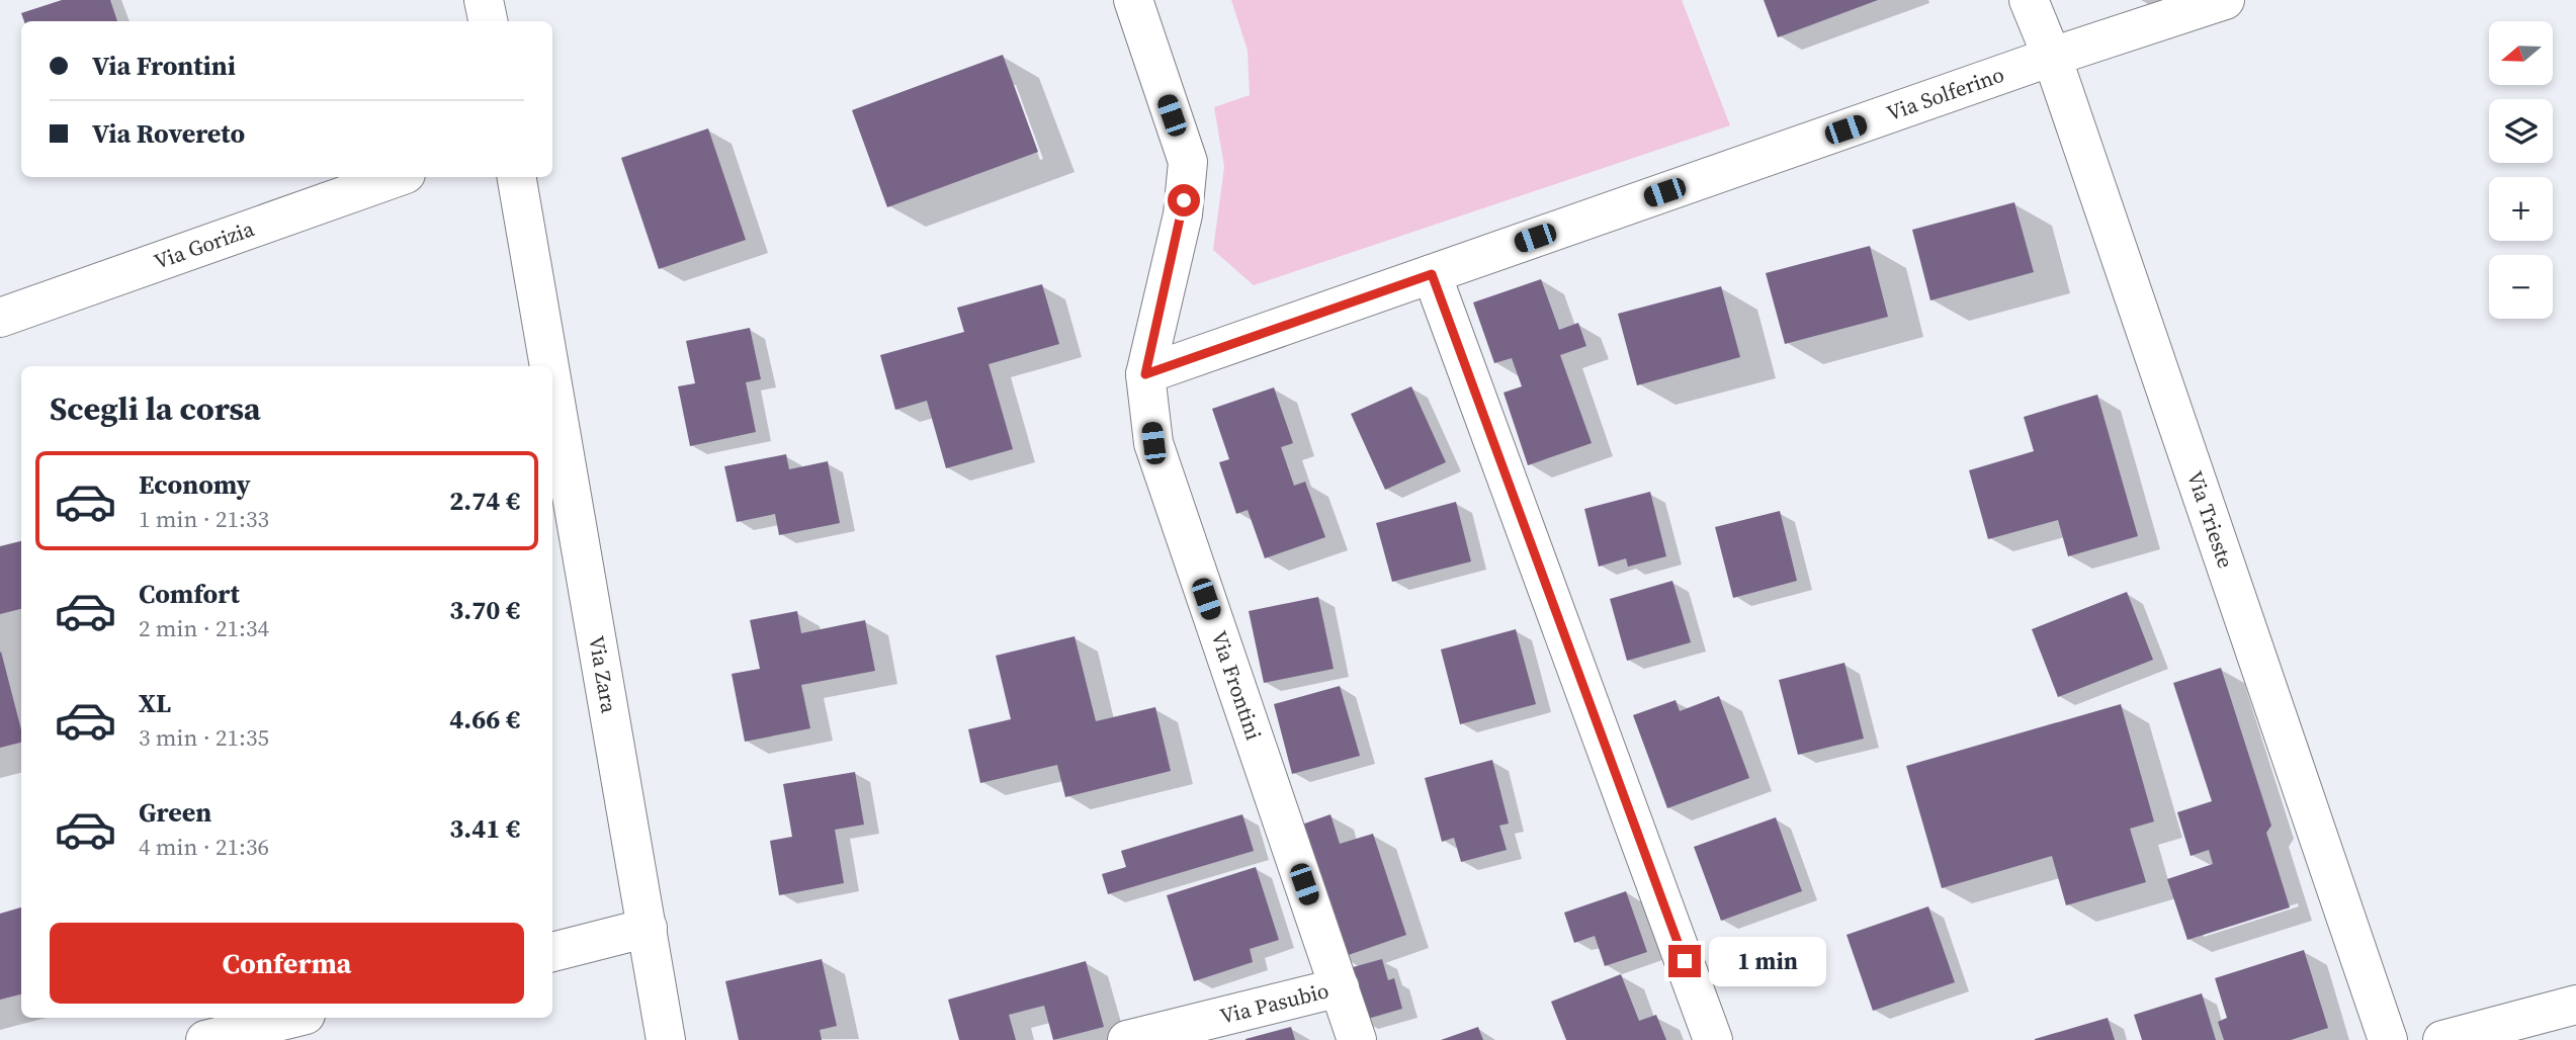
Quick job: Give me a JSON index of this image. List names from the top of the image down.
{
  "streets": {
    "street": [
      "Via Solferino",
      "Via Gorizia",
      "Via Trieste",
      "Via Zara",
      "Via Frontini",
      "Via Pasubio"
    ]
  },
  "crossings": [
    ["Via Solferino", "Via Trieste"],
    ["Via Solferino", "Via Frontini"],
    ["Via Frontini", "Via Pasubio"]
  ],
  "north": "left",
  "page": {
    "map_buttons": ["+", "−"],
    "banner": ["Via Frontini", "Via Rovereto"],
    "heading": "Scegli la corsa",
    "list": [
      {
        "name": "Economy",
        "note": "1 min · 21:33",
        "value": "2.74 €"
      },
      {
        "name": "Comfort",
        "note": "2 min · 21:34",
        "value": "3.70 €"
      },
      {
        "name": "XL",
        "note": "3 min · 21:35",
        "value": "4.66 €"
      },
      {
        "name": "Green",
        "note": "4 min · 21:36",
        "value": "3.41 €"
      }
    ],
    "buttons": "Conferma",
    "bubble": "1 min"
  }
}
